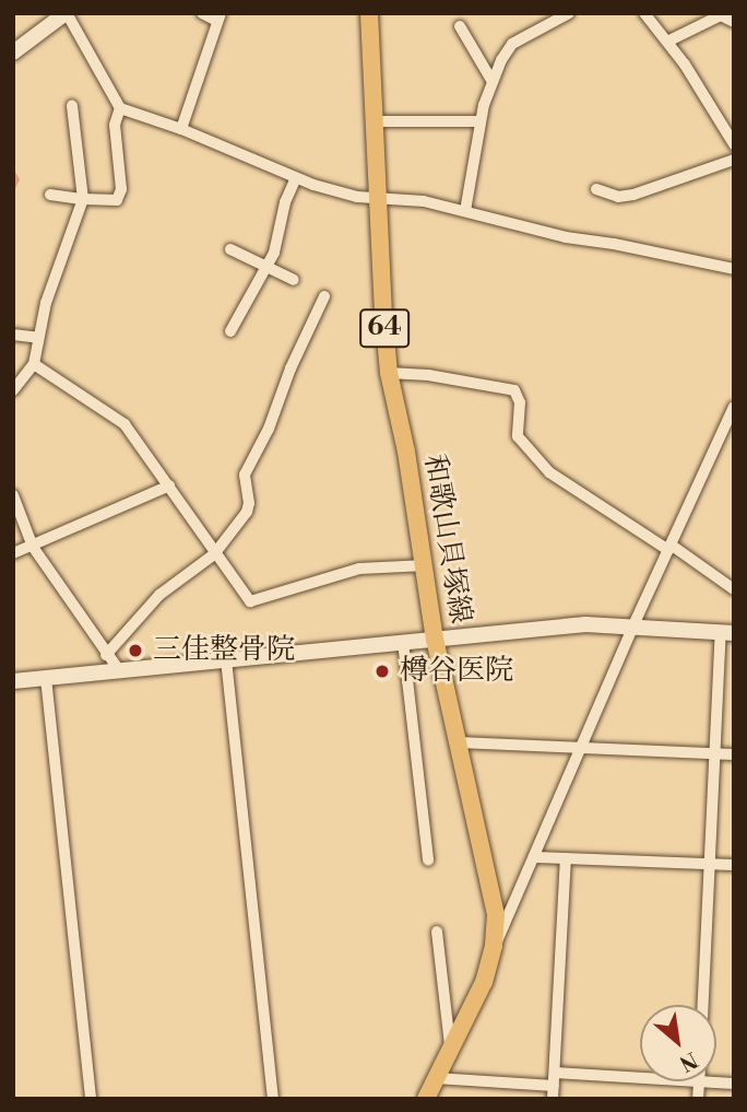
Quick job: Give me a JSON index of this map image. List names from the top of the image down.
{
  "streets": {
    "main road": ["64", "和歌山貝塚線"]
  },
  "places": ["三佳整骨院", "樽谷医院"],
  "north": "bottom right"
}
